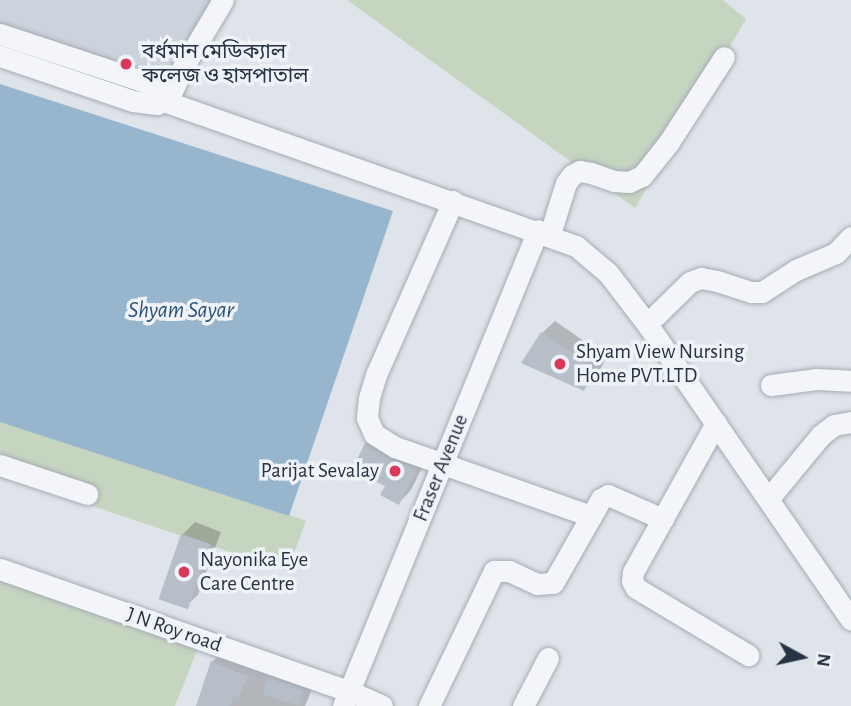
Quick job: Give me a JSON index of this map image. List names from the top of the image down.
{
  "streets": {
    "street": ["Fraser Avenue", "J N Roy road"]
  },
  "crossings": [
    ["Fraser Avenue", "J N Roy road"]
  ],
  "water": ["Shyam Sayar"],
  "places": [
    "বর্ধমান মেডিক্যাল কলেজ ও হাসপাতাল",
    "Shyam View Nursing Home PVT.LTD",
    "Parijat Sevalay",
    "Nayonika Eye Care Centre"
  ],
  "north": "right"
}
